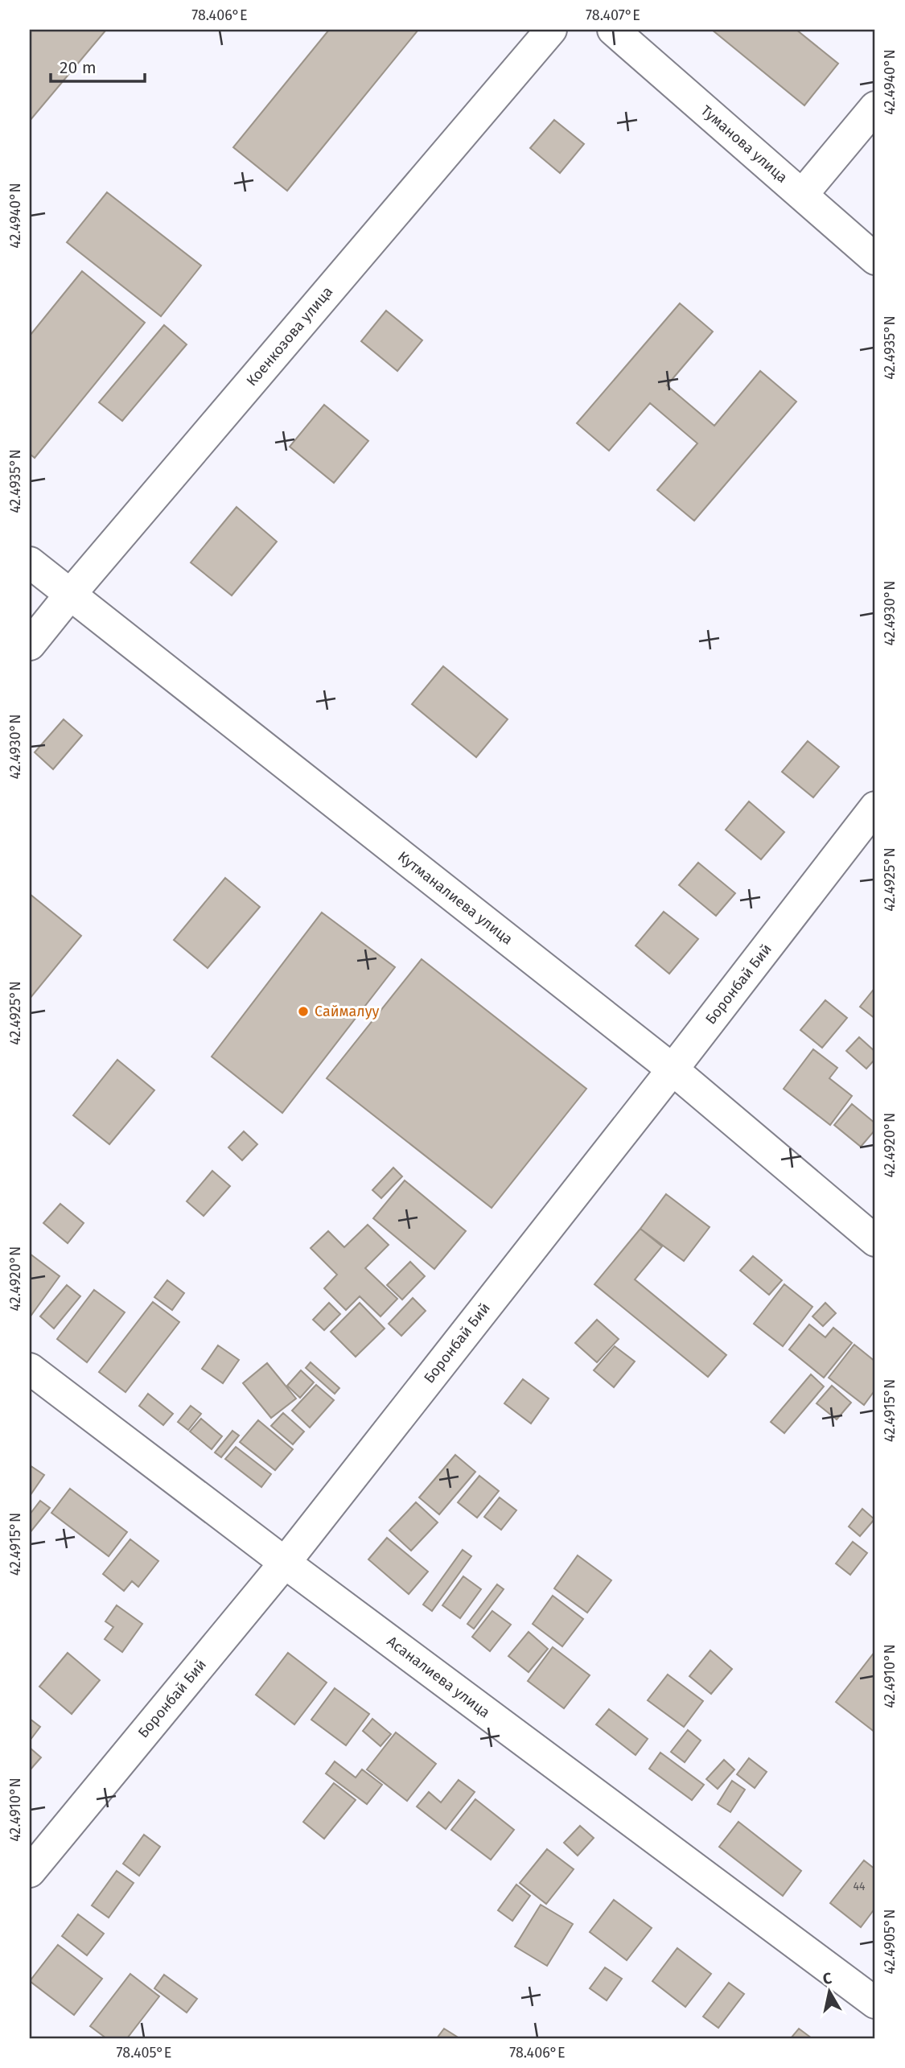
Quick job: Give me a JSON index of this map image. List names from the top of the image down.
{
  "streets": {
    "street": [
      "Туманова улица",
      "Коенкозова улица",
      "Кутманалиева улица",
      "Боронбай Бий",
      "Асаналиева улица"
    ]
  },
  "crossings": [
    ["Коенкозова улица", "Кутманалиева улица"],
    ["Кутманалиева улица", "Боронбай Бий"],
    ["Боронбай Бий", "Асаналиева улица"]
  ],
  "places": ["Саймалуу"],
  "house_numbers": ["44"],
  "scale_bar": "20 m",
  "north": "top",
  "coordinates": [
    "78.406°E",
    "78.407°E",
    "42.4940°N",
    "42.4935°N",
    "42.4930°N",
    "42.4925°N",
    "42.4920°N",
    "42.4915°N",
    "42.4910°N",
    "42.4905°N",
    "78.405°E"
  ]
}
